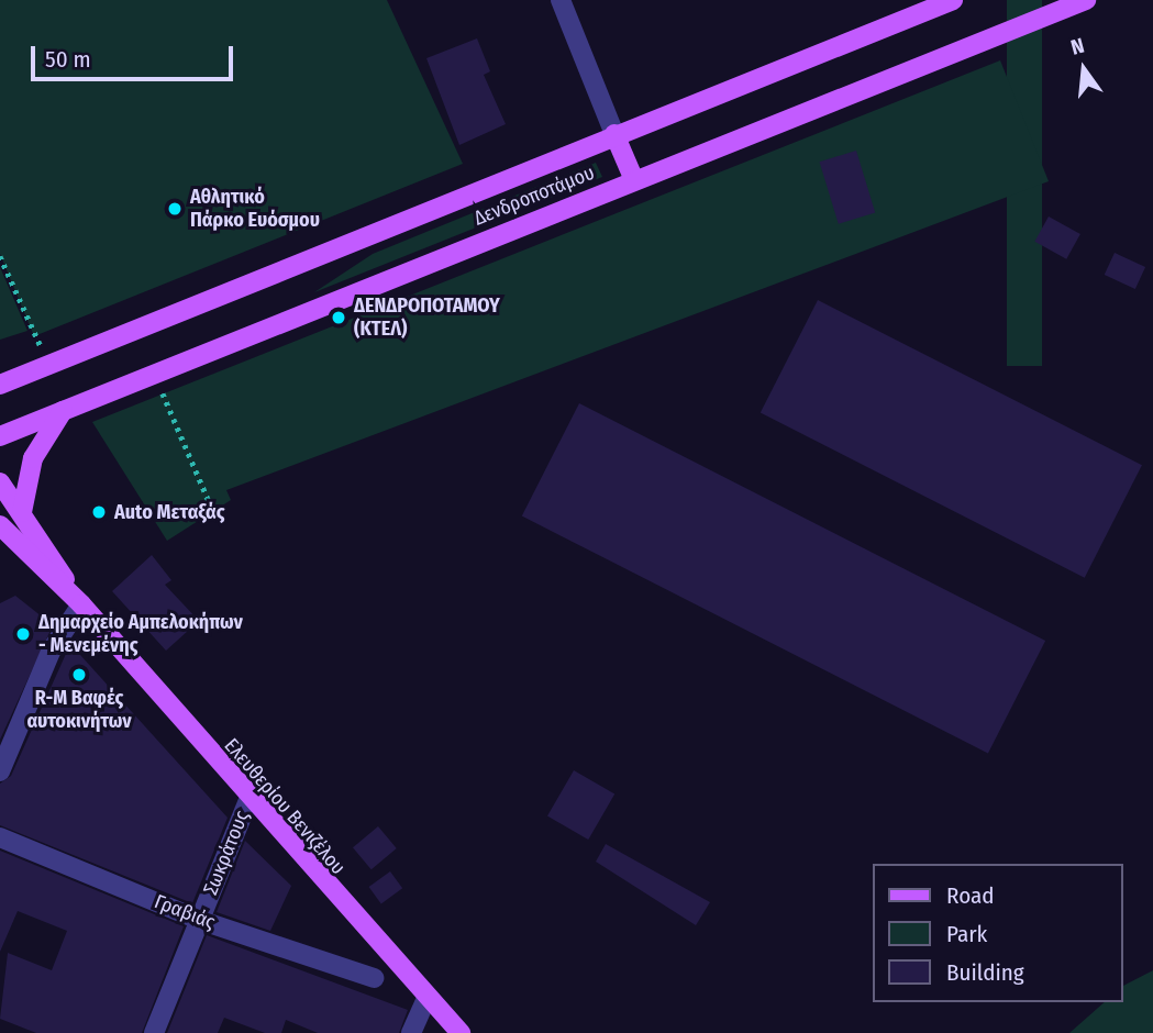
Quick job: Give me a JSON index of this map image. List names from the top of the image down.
{
  "streets": {
    "main road": ["Δενδροποτάμου", "Ελευθερίου Βενιζέλου"],
    "street": ["Σωκράτους", "Γραβιάς"]
  },
  "crossings": [
    ["Ελευθερίου Βενιζέλου", "Σωκράτους"],
    ["Σωκράτους", "Γραβιάς"]
  ],
  "places": [
    "Αθλητικό Πάρκο Ευόσμου",
    "ΔΕΝΔΡΟΠΟΤΑΜΟΥ (ΚΤΕΛ)",
    "Auto Μεταξάς",
    "Δημαρχείο Αμπελοκήπων - Μενεμένης",
    "R-M Βαφές αυτοκινήτων"
  ],
  "legend": ["Road", "Park", "Building"],
  "scale_bar": "50 m",
  "north": "top"
}
